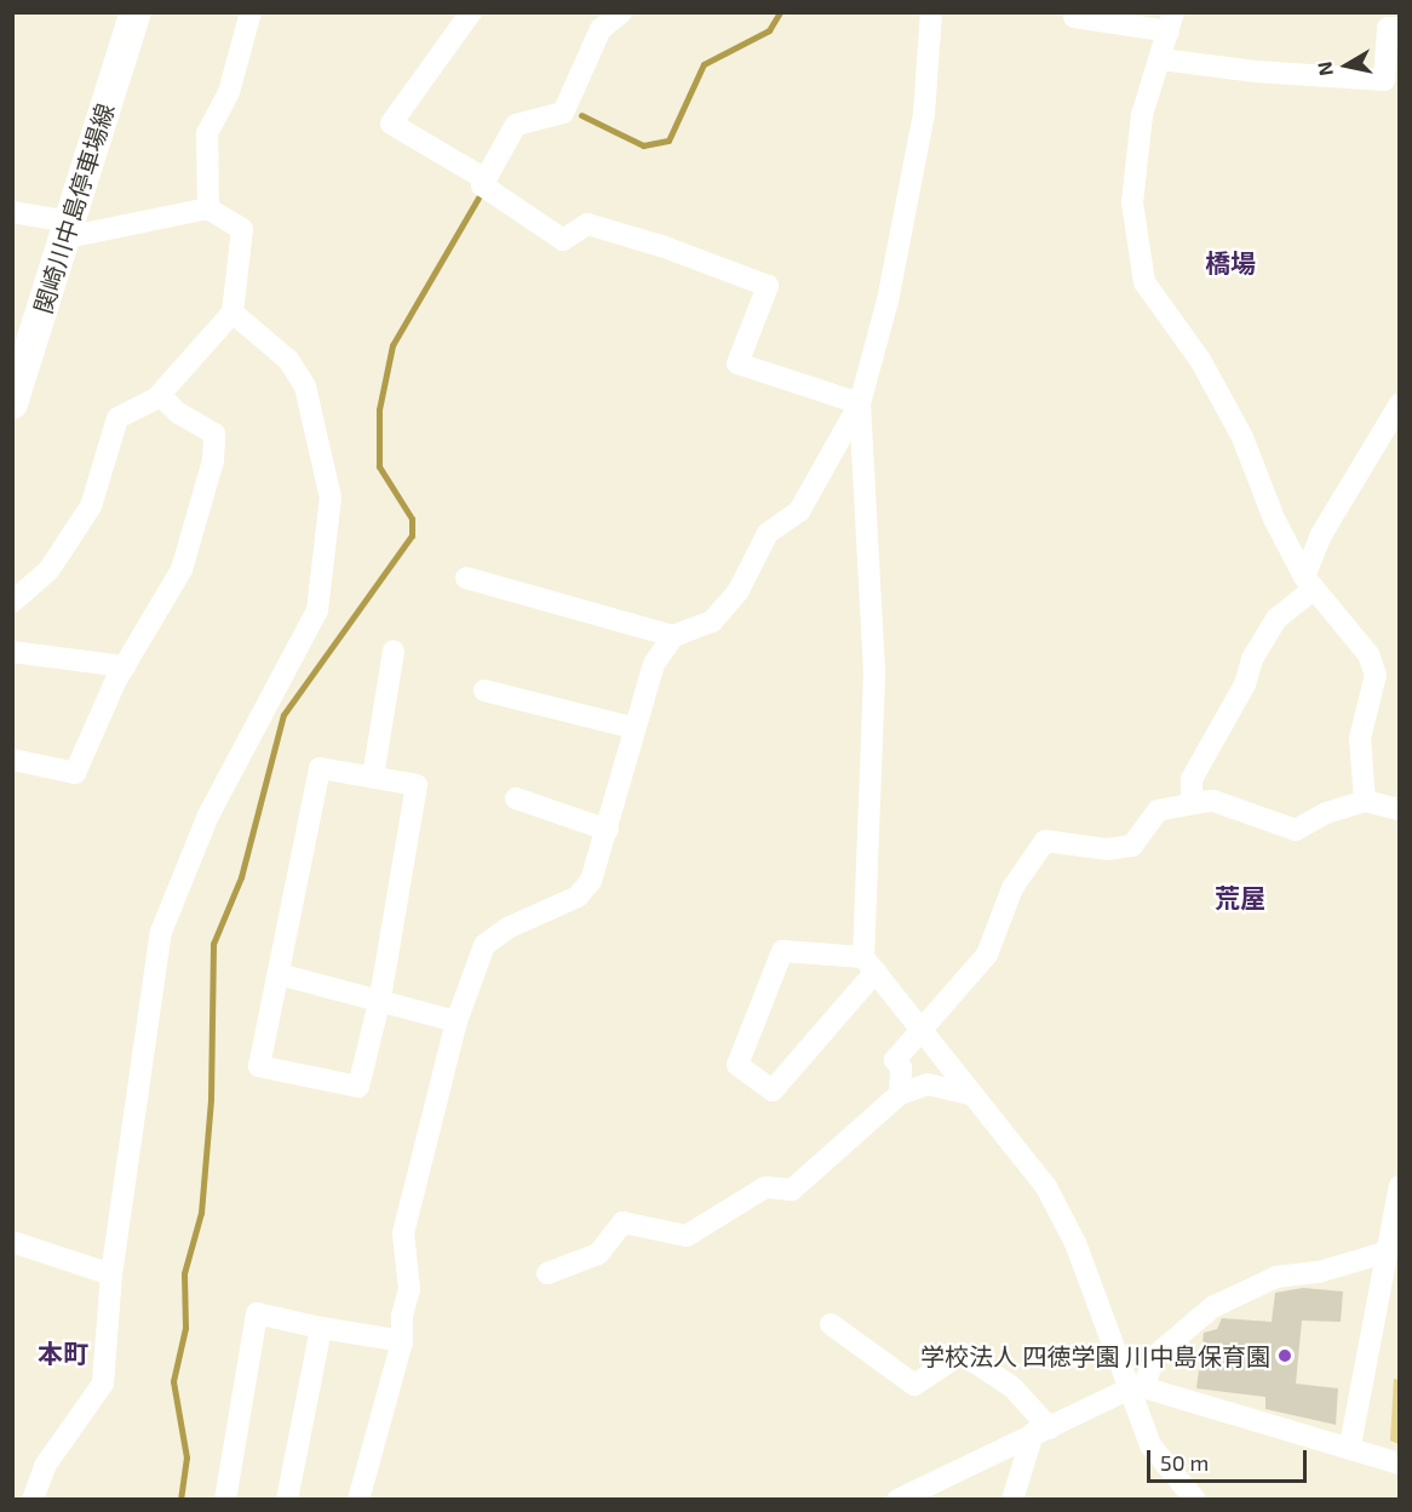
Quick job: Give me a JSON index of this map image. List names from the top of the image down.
{
  "streets": {
    "main road": ["関崎川中島停車場線"]
  },
  "districts": ["橋場", "荒屋", "本町"],
  "places": ["学校法人 四徳学園 川中島保育園"],
  "scale_bar": "50 m",
  "north": "left"
}
